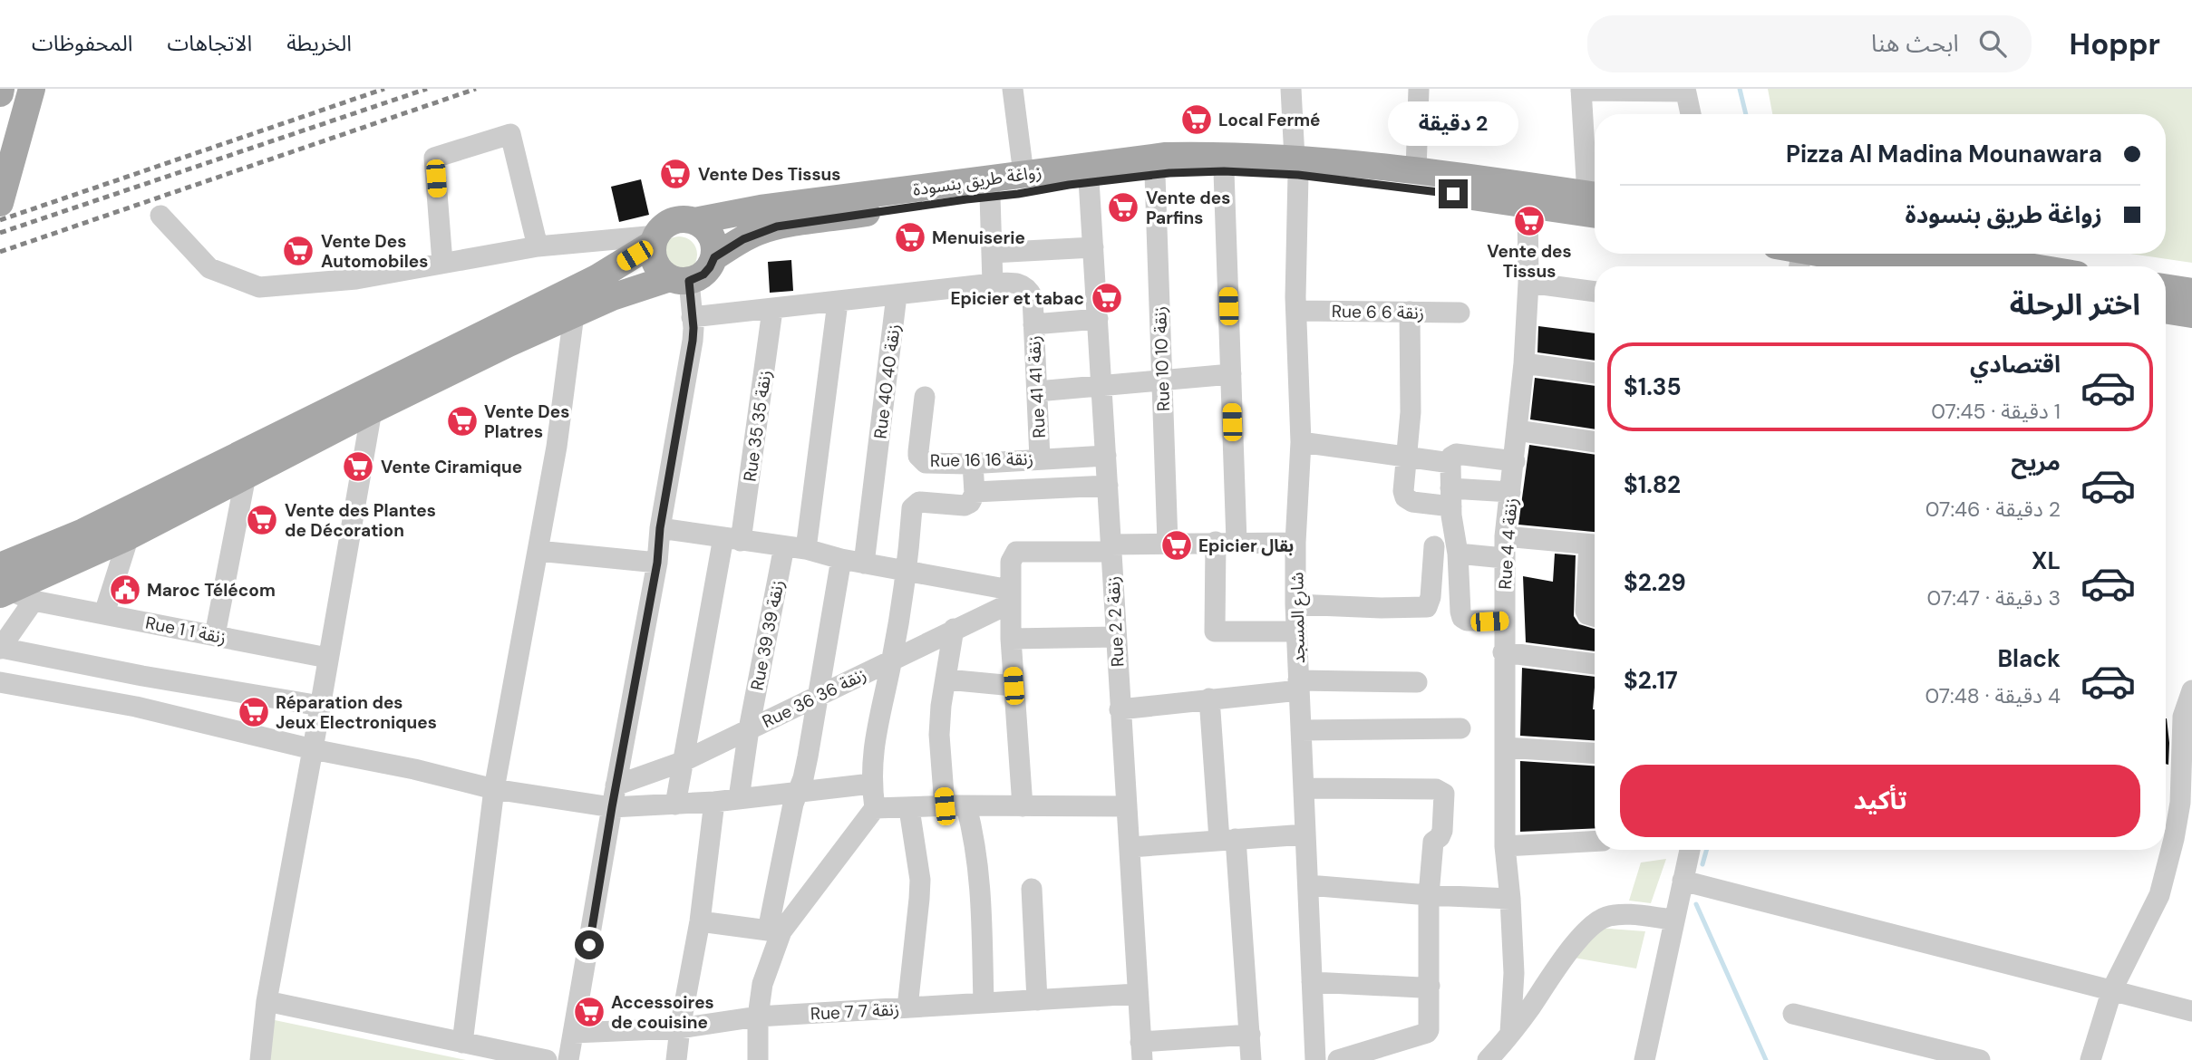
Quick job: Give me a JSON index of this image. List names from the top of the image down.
{
  "streets": {
    "main road": ["زواغة طريق بنسودة"],
    "street": [
      "Rue 6 زنقة 6",
      "Rue 10 زنقة 10",
      "Rue 40 زنقة 40",
      "Rue 41 زنقة 41",
      "Rue 35 زنقة 35",
      "Rue 16 زنقة 16",
      "Rue 4 زنقة 4",
      "شارع المسجد",
      "Rue 2 زنقة 2",
      "Rue 1 زنقة 1",
      "Rue 39 زنقة 39",
      "Rue 36 زنقة 36",
      "Rue 7 زنقة 7"
    ]
  },
  "crossings": [
    ["زواغة طريق بنسودة", "Rue 10 زنقة 10"],
    ["زواغة طريق بنسودة", "Rue 4 زنقة 4"],
    ["زواغة طريق بنسودة", "شارع المسجد"],
    ["زواغة طريق بنسودة", "Rue 2 زنقة 2"],
    ["Rue 6 زنقة 6", "شارع المسجد"],
    ["Rue 41 زنقة 41", "Rue 16 زنقة 16"],
    ["Rue 35 زنقة 35", "Rue 36 زنقة 36"],
    ["Rue 16 زنقة 16", "Rue 2 زنقة 2"],
    ["Rue 2 زنقة 2", "Rue 7 زنقة 7"],
    ["Rue 39 زنقة 39", "Rue 36 زنقة 36"]
  ],
  "places": {
    "supermarket": [
      "Local Fermé",
      "Vente Des Tissus",
      "Vente des Parfins",
      "Vente des Tissus",
      "Menuiserie",
      "Vente Des Automobiles",
      "Epicier et tabac",
      "Vente Des Platres",
      "Vente Ciramique",
      "Vente des Plantes de Décoration",
      "Epicier بقال",
      "Réparation des Jeux Electroniques",
      "Accessoires de couisine"
    ],
    "public building": ["Maroc Télécom"]
  },
  "page": {
    "header": "Hoppr",
    "search": "ابحث هنا",
    "nav": ["الخريطة", "الاتجاهات", "المحفوظات"],
    "bubble": "2 دقيقة",
    "banner": ["Pizza Al Madina Mounawara", "زواغة طريق بنسودة"],
    "heading": "اختر الرحلة",
    "list": [
      {
        "name": "اقتصادي",
        "note": "1 دقيقة · 07:45",
        "value": "$1.35"
      },
      {
        "name": "مريح",
        "note": "2 دقيقة · 07:46",
        "value": "$1.82"
      },
      {
        "name": "XL",
        "note": "3 دقيقة · 07:47",
        "value": "$2.29"
      },
      {
        "name": "Black",
        "note": "4 دقيقة · 07:48",
        "value": "$2.17"
      }
    ],
    "buttons": "تأكيد"
  }
}
